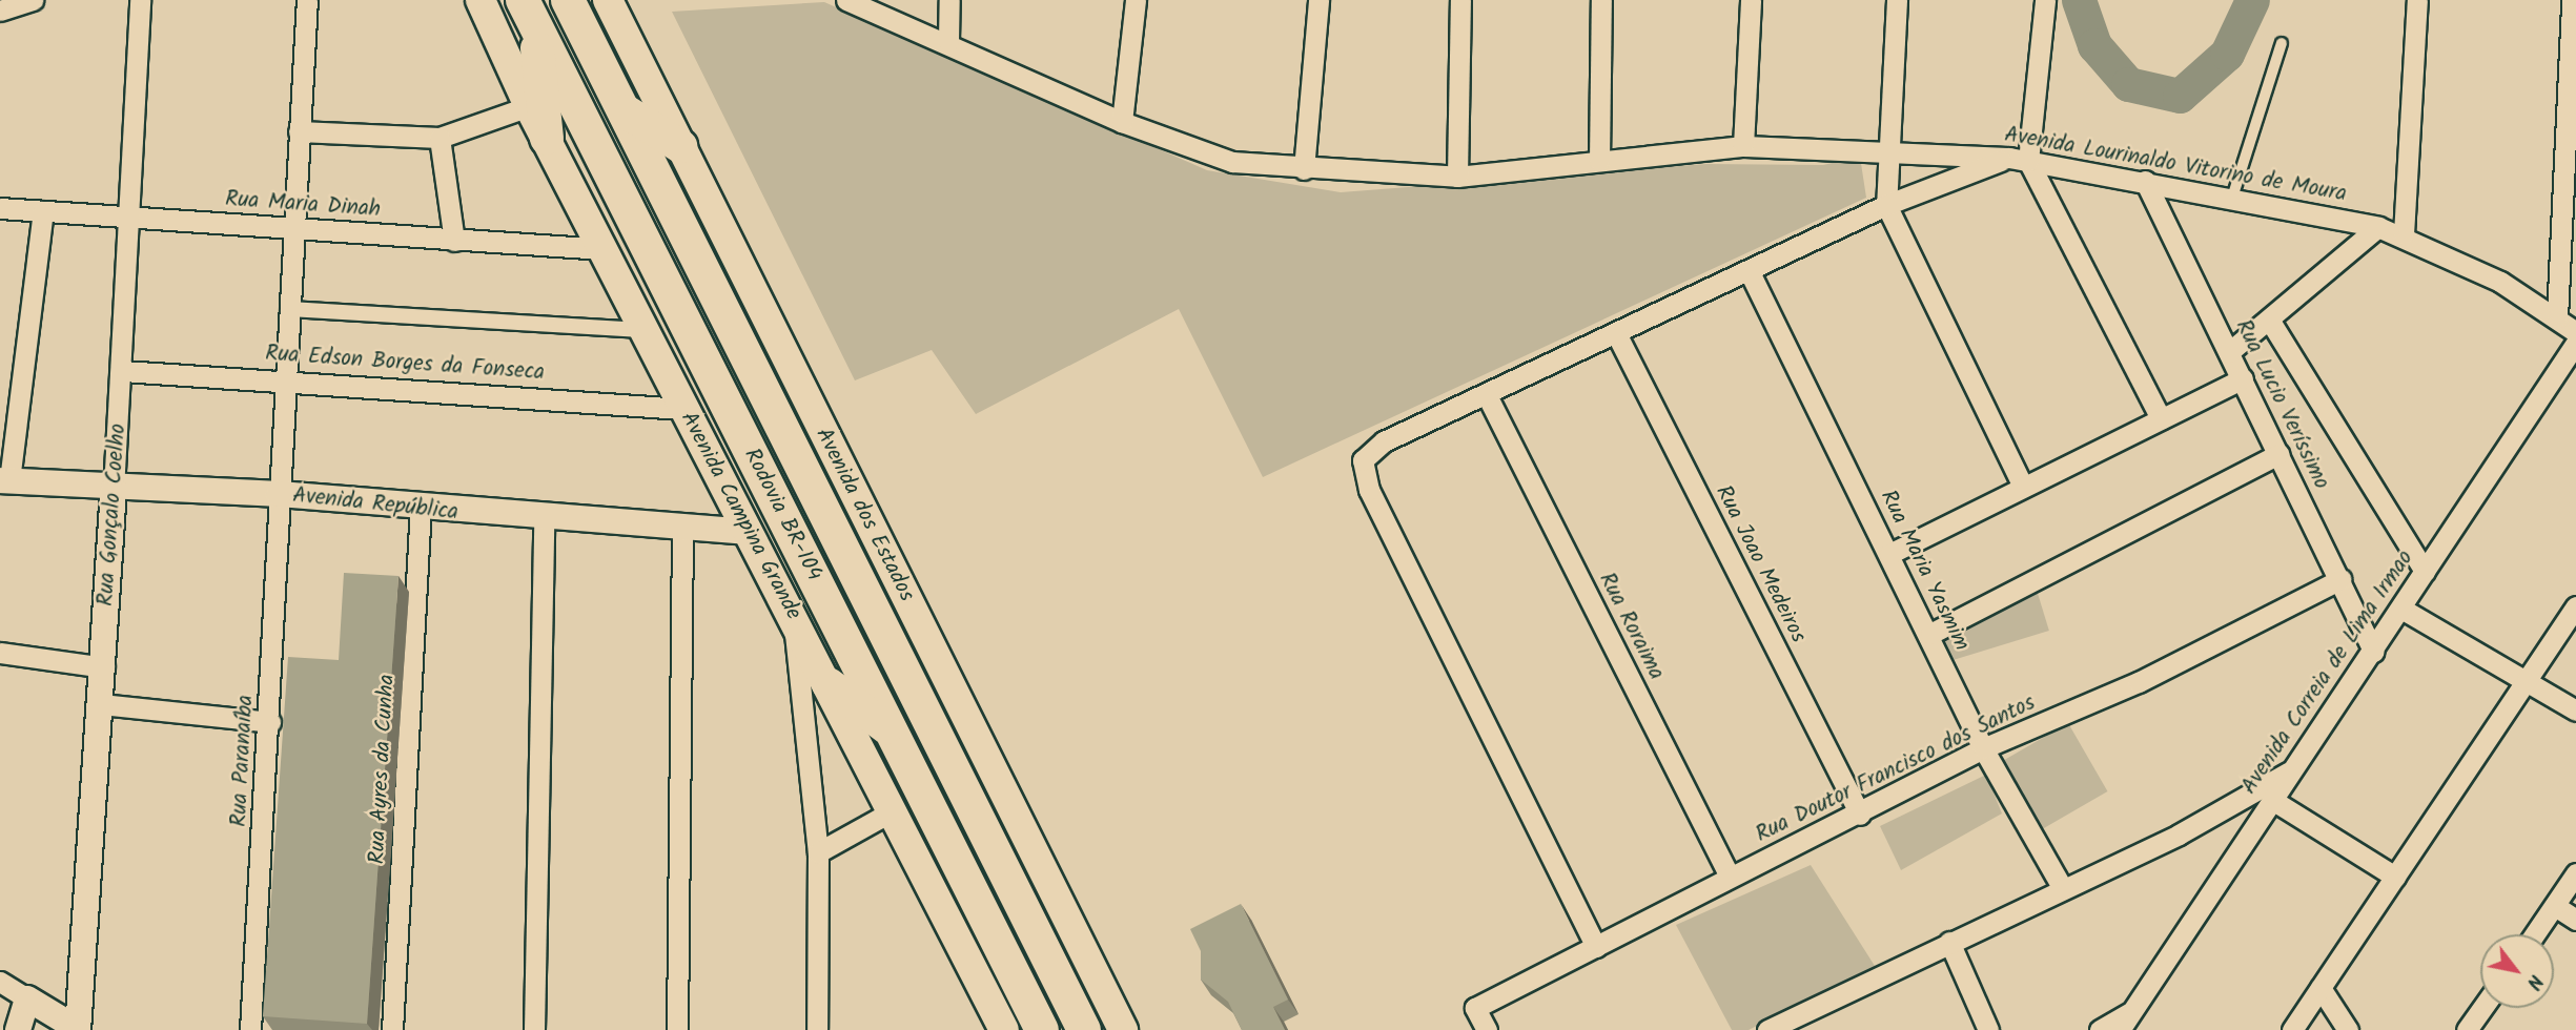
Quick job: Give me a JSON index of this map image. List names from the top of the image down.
{
  "streets": {
    "highway": ["Rodovia BR-104"],
    "main road": ["Avenida dos Estados", "Avenida Campina Grande"],
    "street": [
      "Avenida Lourinaldo Vitorino de Moura",
      "Rua Maria Dinah",
      "Rua Edson Borges da Fonseca",
      "Rua Lucio Veríssimo",
      "Avenida República",
      "Rua Gonçalo Coelho",
      "Rua Joao Medeiros",
      "Rua Maria Yasmim",
      "Rua Roraima",
      "Avenida Correia de Lima Irmao",
      "Rua Paranaíba",
      "Rua Ayres da Cunha",
      "Rua Doutor Francisco dos Santos"
    ]
  },
  "crossings": [
    ["Avenida Lourinaldo Vitorino de Moura", "Rua Lucio Veríssimo"],
    ["Rua Maria Dinah", "Rua Gonçalo Coelho"],
    ["Rua Maria Dinah", "Avenida Campina Grande"],
    ["Rua Maria Dinah", "Rua Paranaíba"],
    ["Rua Edson Borges da Fonseca", "Rua Gonçalo Coelho"],
    ["Rua Edson Borges da Fonseca", "Avenida Campina Grande"],
    ["Rua Edson Borges da Fonseca", "Rua Paranaíba"],
    ["Rua Lucio Veríssimo", "Avenida Correia de Lima Irmao"],
    ["Rua Lucio Veríssimo", "Rua Doutor Francisco dos Santos"],
    ["Avenida República", "Rua Gonçalo Coelho"],
    ["Avenida República", "Avenida Campina Grande"],
    ["Avenida República", "Rua Paranaíba"],
    ["Avenida República", "Rua Ayres da Cunha"],
    ["Rua Joao Medeiros", "Rua Doutor Francisco dos Santos"],
    ["Rua Maria Yasmim", "Rua Doutor Francisco dos Santos"],
    ["Rua Roraima", "Rua Doutor Francisco dos Santos"]
  ],
  "north": "bottom right"
}
